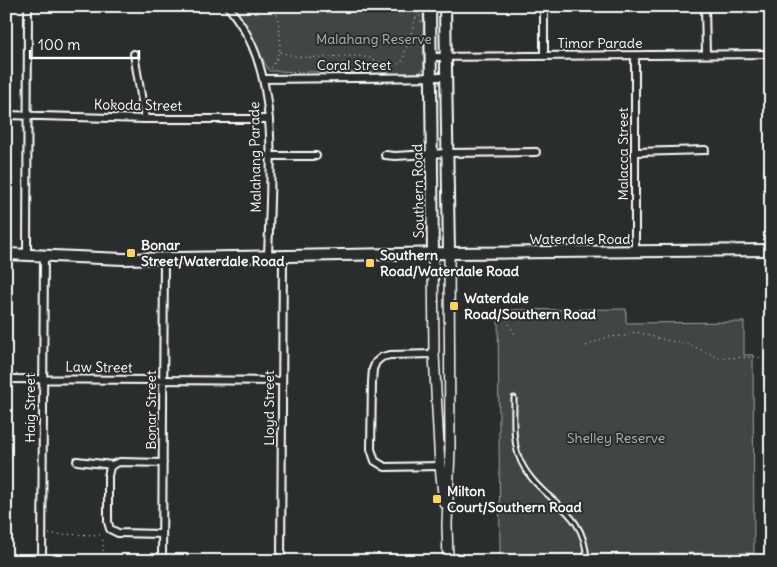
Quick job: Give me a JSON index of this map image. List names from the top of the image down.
{
  "streets": {
    "main road": ["Southern Road", "Waterdale Road"],
    "street": [
      "Timor Parade",
      "Coral Street",
      "Kokoda Street",
      "Malacca Street",
      "Malahang Parade",
      "Law Street",
      "Haig Street",
      "Lloyd Street",
      "Bonar Street"
    ]
  },
  "crossings": [
    ["Timor Parade", "Malacca Street"],
    ["Timor Parade", "Southern Road"],
    ["Coral Street", "Malahang Parade"],
    ["Coral Street", "Southern Road"],
    ["Kokoda Street", "Malahang Parade"],
    ["Malacca Street", "Waterdale Road"],
    ["Malahang Parade", "Waterdale Road"],
    ["Southern Road", "Waterdale Road"],
    ["Waterdale Road", "Haig Street"],
    ["Waterdale Road", "Lloyd Street"],
    ["Waterdale Road", "Bonar Street"],
    ["Law Street", "Haig Street"],
    ["Law Street", "Lloyd Street"],
    ["Law Street", "Bonar Street"]
  ],
  "parks": ["Malahang Reserve", "Shelley Reserve"],
  "places": {
    "transit": [
      "Bonar Street/Waterdale Road",
      "Southern Road/Waterdale Road",
      "Waterdale Road/Southern Road",
      "Milton Court/Southern Road"
    ]
  },
  "scale_bar": "100 m"
}
